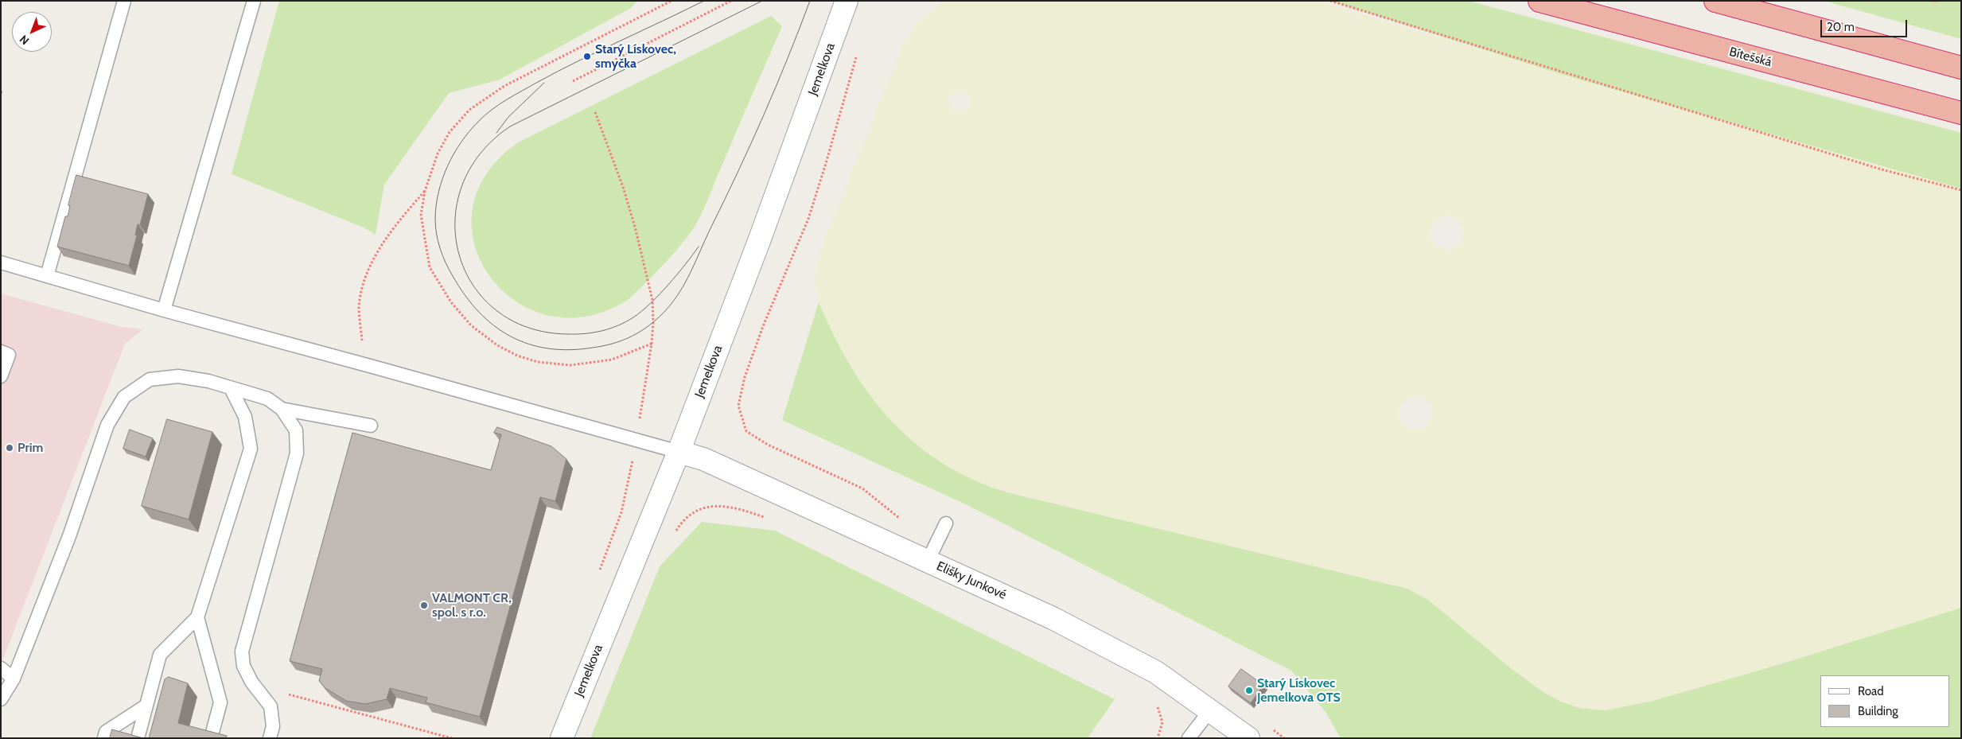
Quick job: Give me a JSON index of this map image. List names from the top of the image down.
{
  "streets": {
    "highway": ["Bítešská"],
    "street": ["Jemelkova", "Elišky Junkové"]
  },
  "crossings": [
    ["Jemelkova", "Elišky Junkové"]
  ],
  "places": [
    "Starý Lískovec, smyčka",
    "Prim",
    "VALMONT CR, spol. s r.o.",
    "Starý Lískovec Jemelkova OTS"
  ],
  "legend": ["Road", "Building"],
  "scale_bar": "20 m",
  "north": "bottom left"
}
